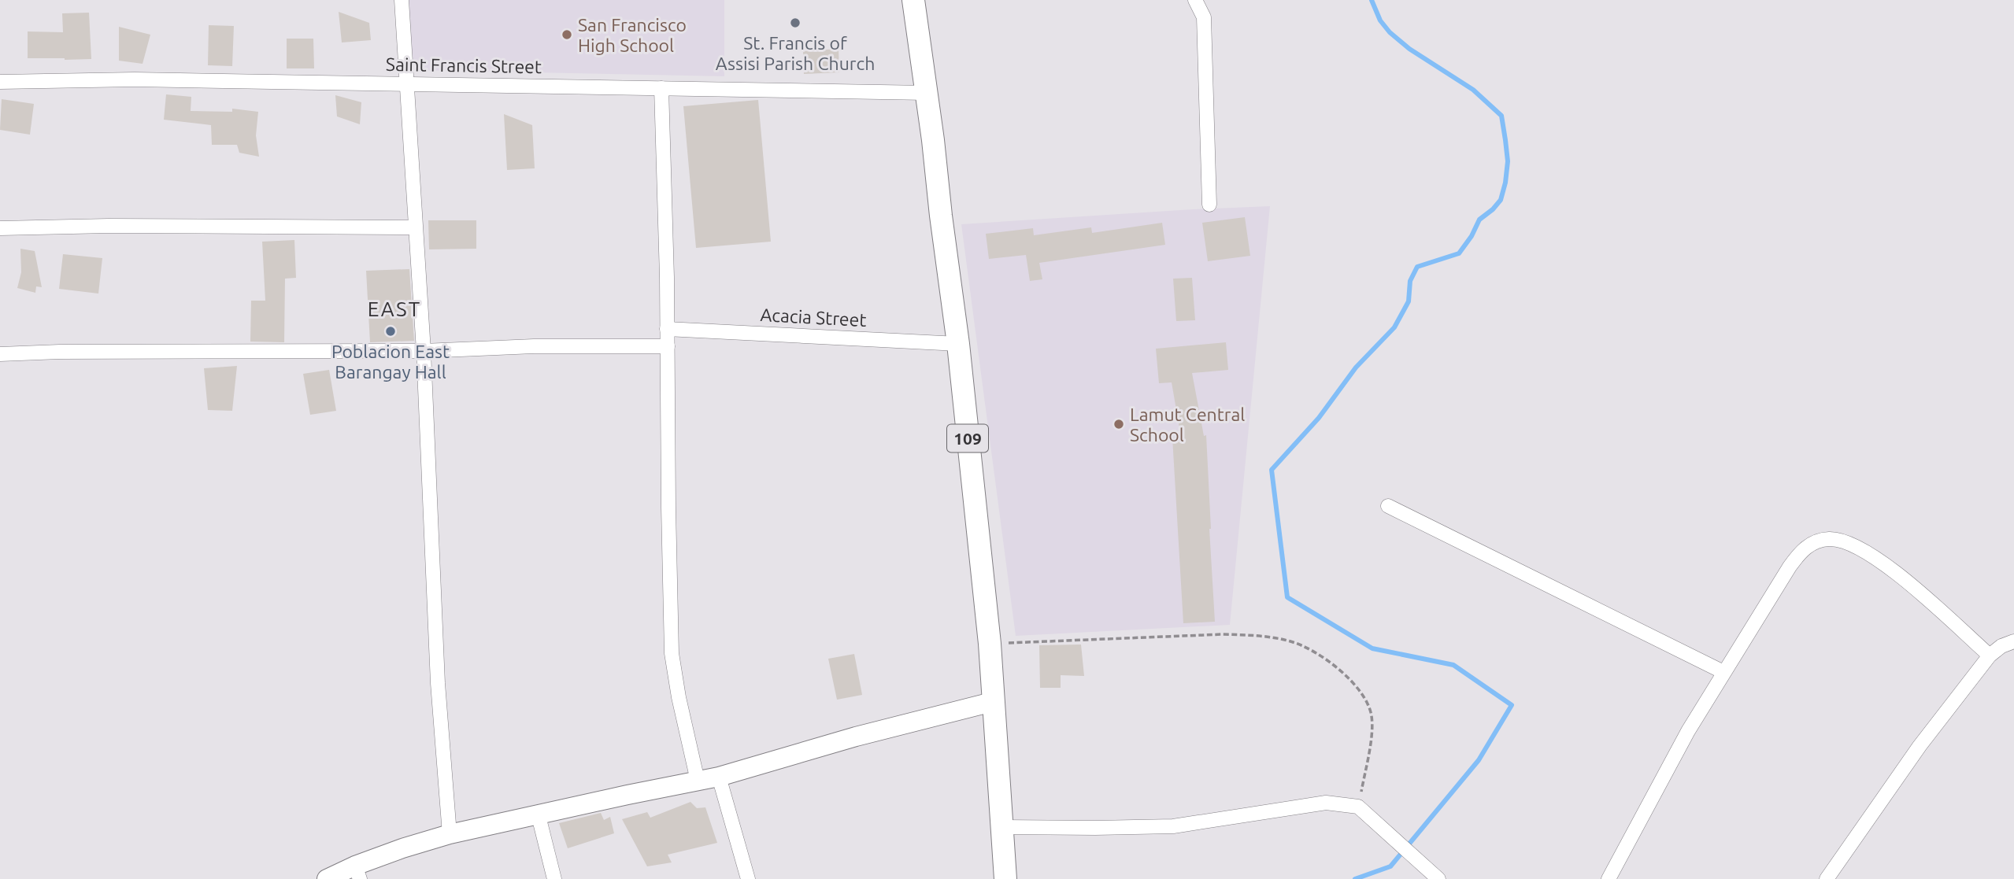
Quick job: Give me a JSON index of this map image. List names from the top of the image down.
{
  "streets": {
    "main road": ["109"],
    "street": ["Saint Francis Street", "Acacia Street"]
  },
  "crossings": [
    ["Saint Francis Street", "109"],
    ["Acacia Street", "109"]
  ],
  "districts": ["EAST"],
  "places": [
    "St. Francis of Assisi Parish Church",
    "San Francisco High School",
    "Poblacion East Barangay Hall",
    "Lamut Central School"
  ]
}
